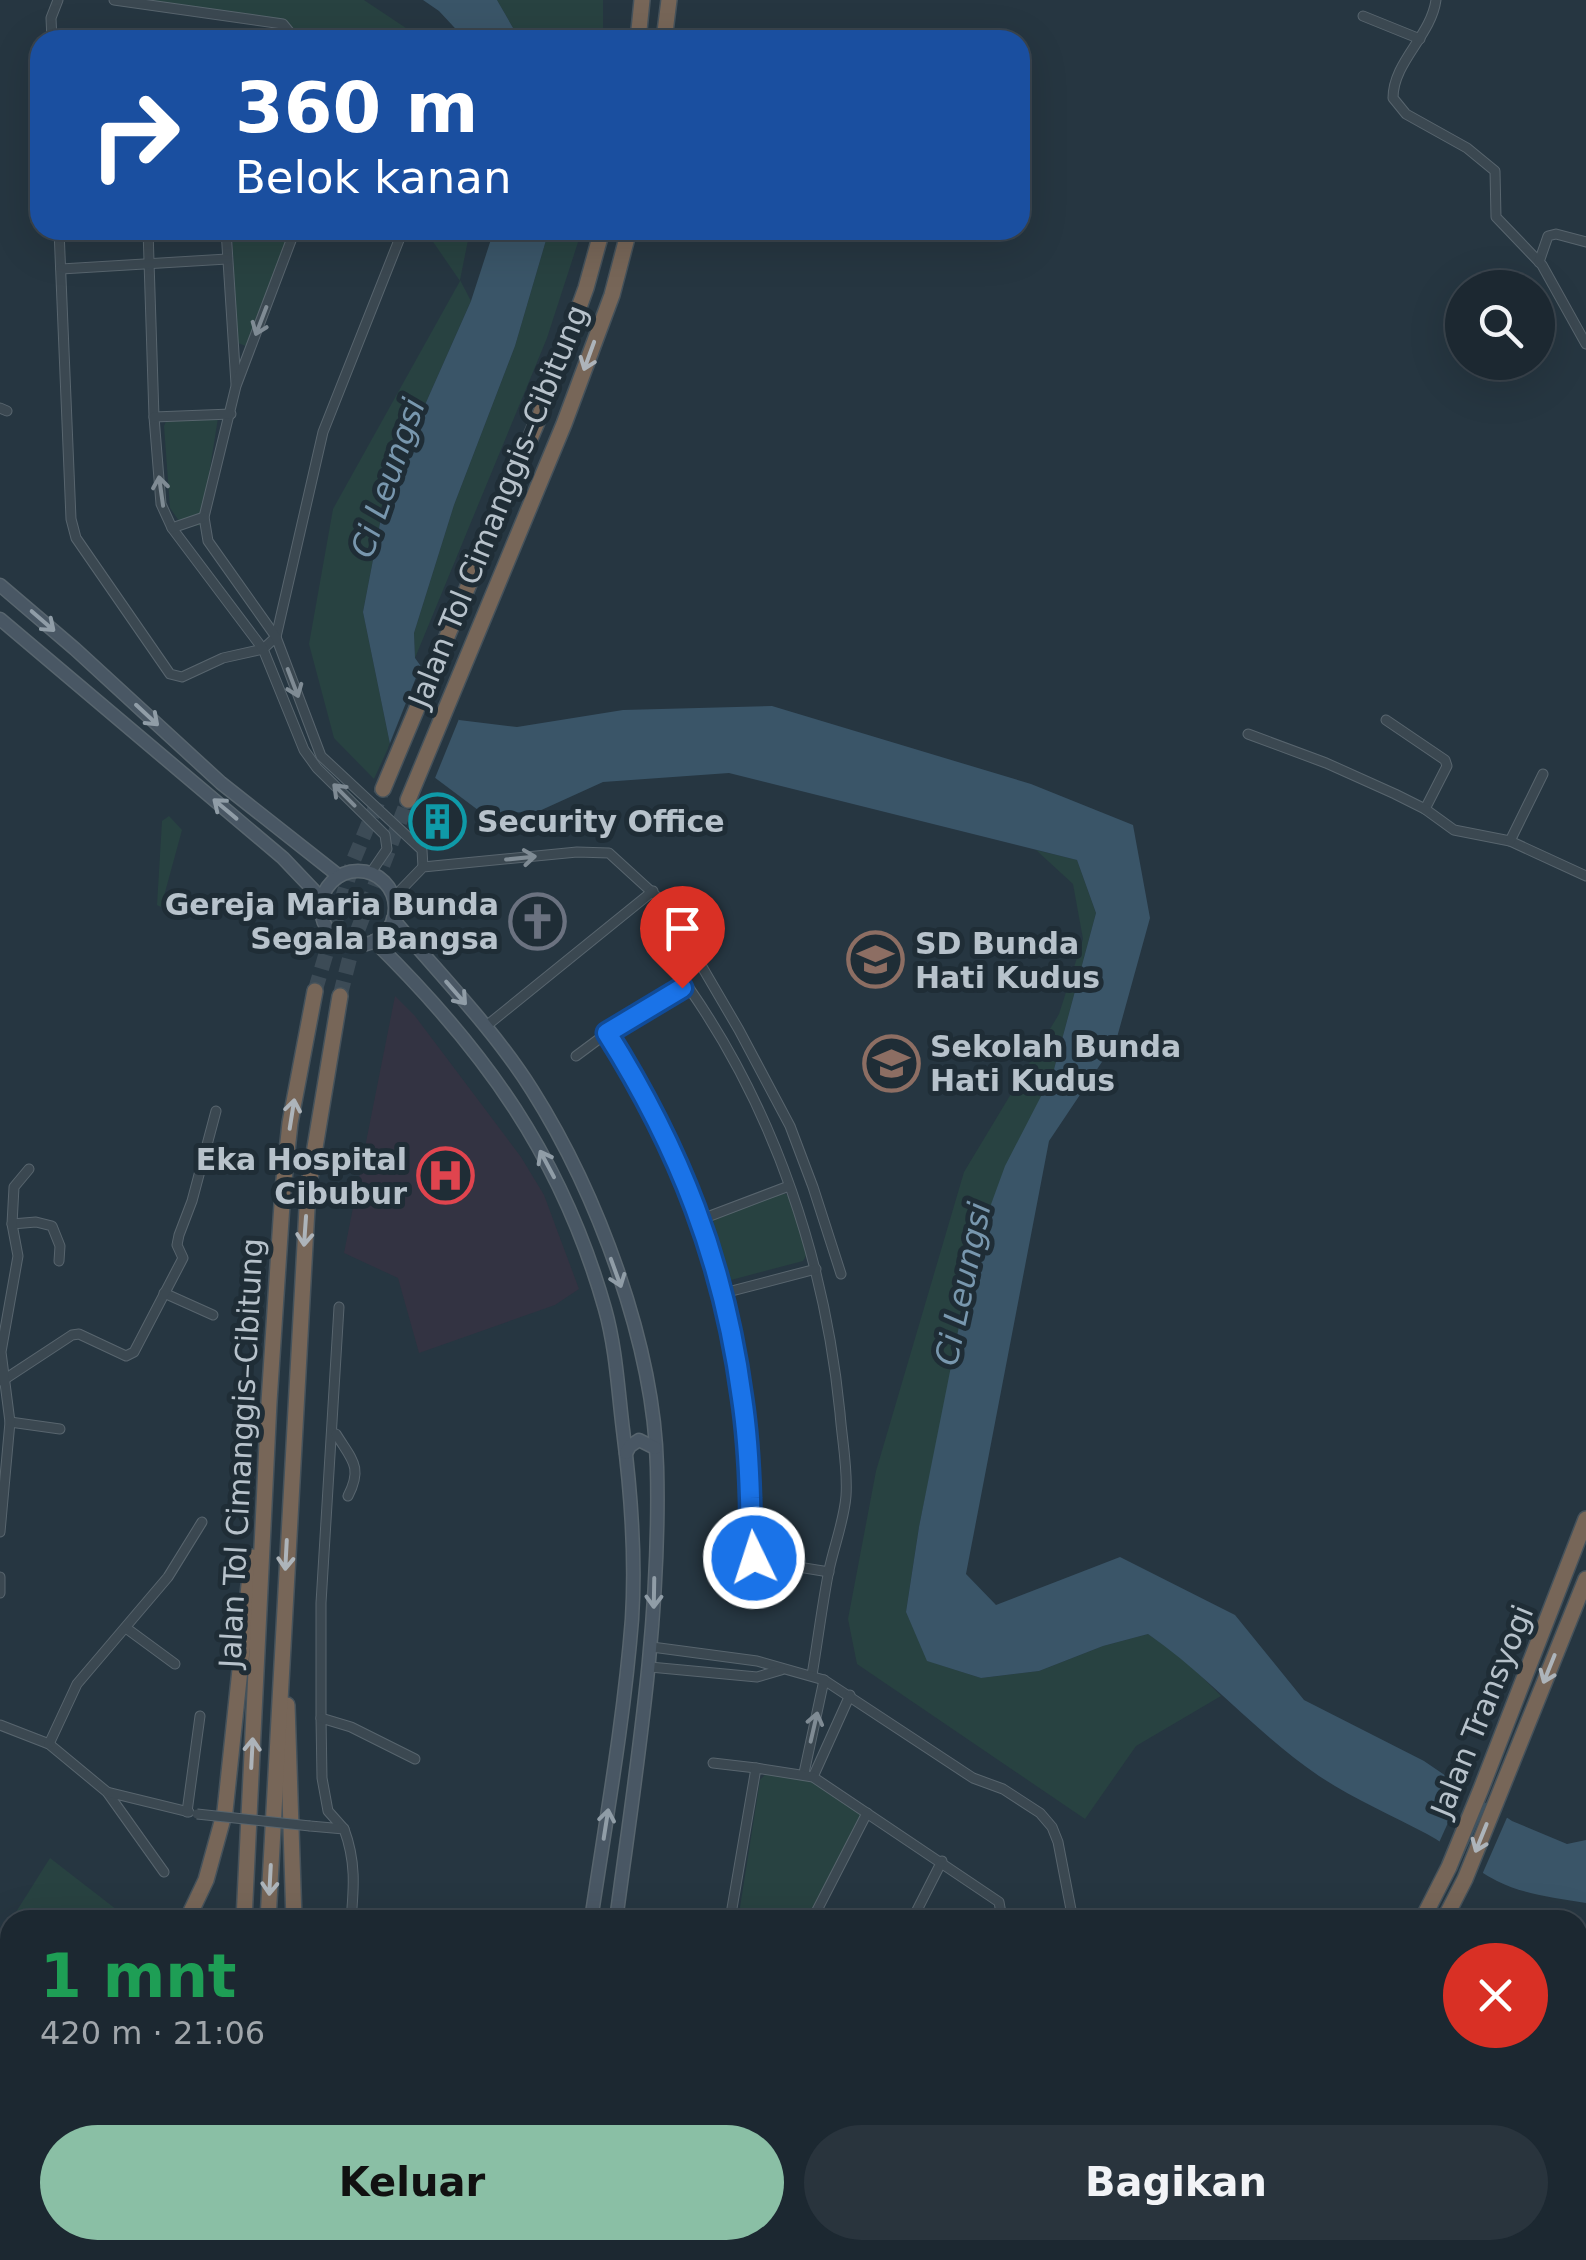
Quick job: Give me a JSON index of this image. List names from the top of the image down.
{
  "streets": {
    "highway": ["Jalan Tol Cimanggis–Cibitung", "Jalan Transyogi"]
  },
  "water": ["Ci Leungsi"],
  "places": {
    "building": ["Security Office"],
    "church": ["Gereja Maria Bunda Segala Bangsa"],
    "school or university": ["SD Bunda Hati Kudus", "Sekolah Bunda Hati Kudus"],
    "hospital": ["Eka Hospital Cibubur"]
  },
  "page": {
    "turn": ["360 m", "Belok kanan"],
    "heading": ["1 mnt", "420 m · 21:06"],
    "buttons": ["Keluar", "Bagikan"]
  }
}
